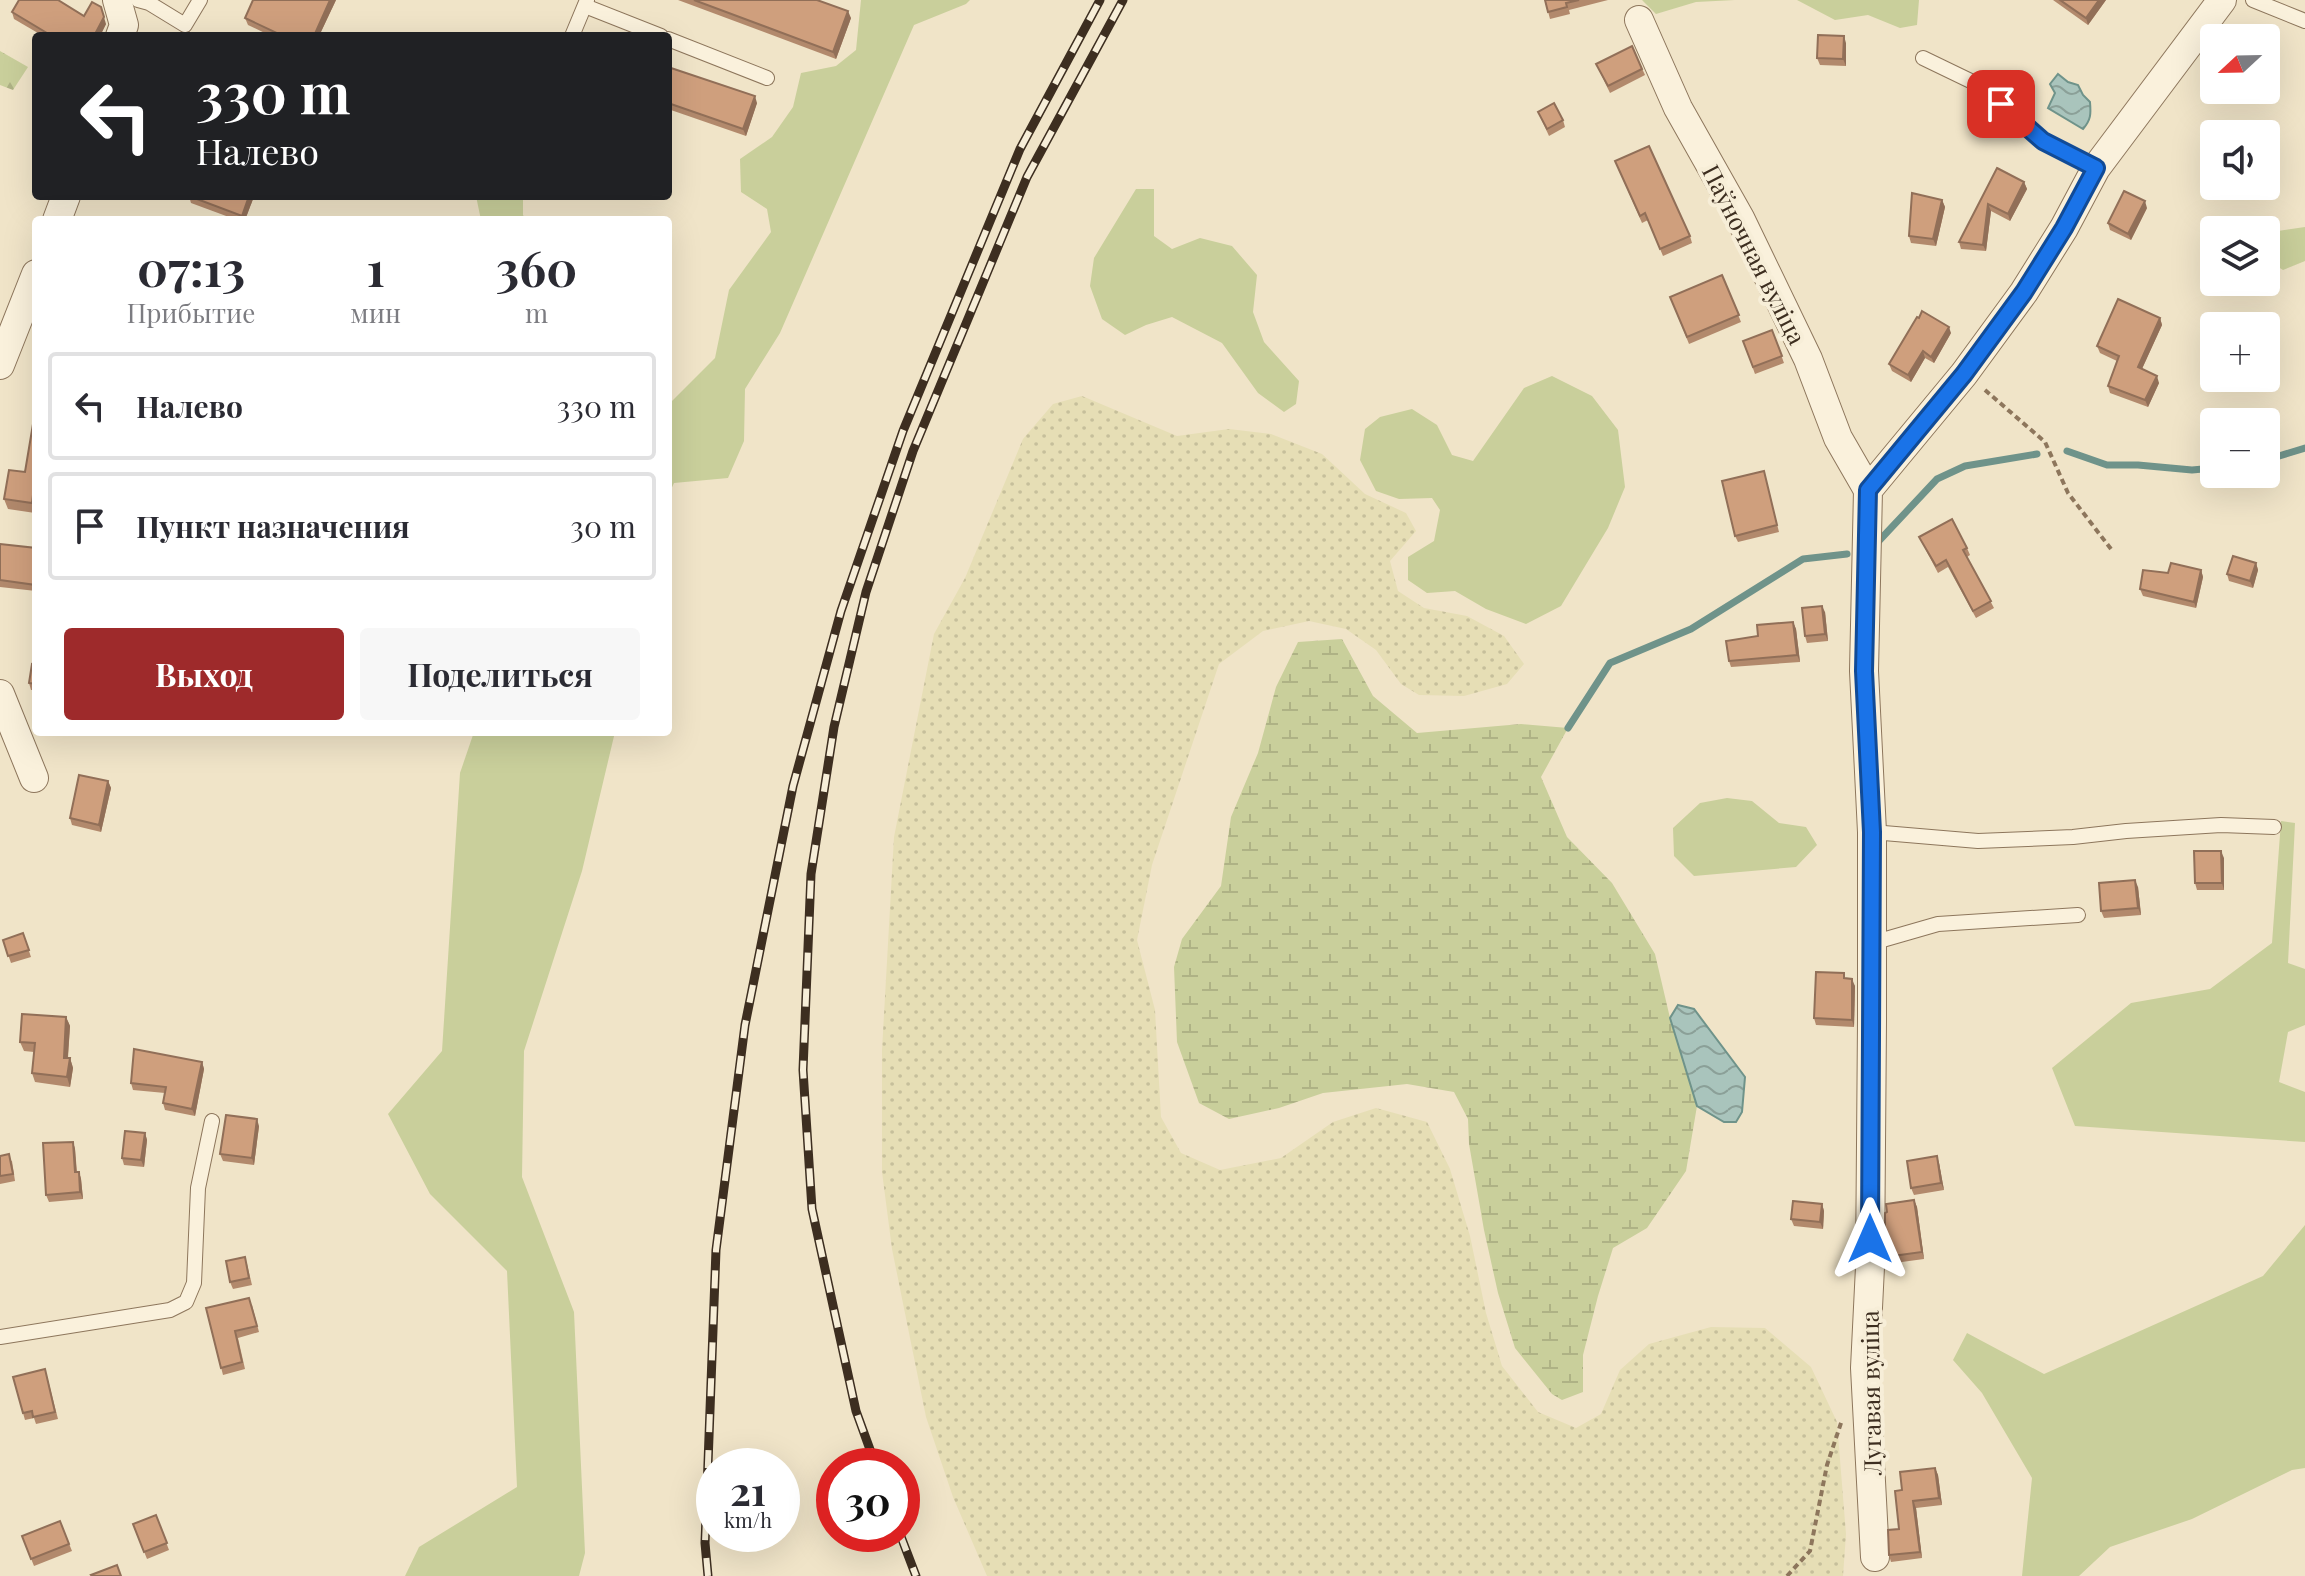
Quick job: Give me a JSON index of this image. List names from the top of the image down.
{
  "streets": {
    "street": ["Паўночная вуліца", "Лугавая вуліца"]
  },
  "crossings": [
    ["Паўночная вуліца", "Лугавая вуліца"]
  ],
  "north": "left",
  "page": {
    "map_buttons": ["+", "−"],
    "turn": ["330 m", "Налево"],
    "eta": [
      "07:13",
      "Прибытие",
      "1",
      "мин",
      "360",
      "m"
    ],
    "list": [
      {
        "name": "Налево",
        "value": "330 m"
      },
      {
        "name": "Пункт назначения",
        "value": "30 m"
      }
    ],
    "buttons": ["Выход", "Поделиться"],
    "speed": "21 km/h",
    "limit": "30"
  }
}
